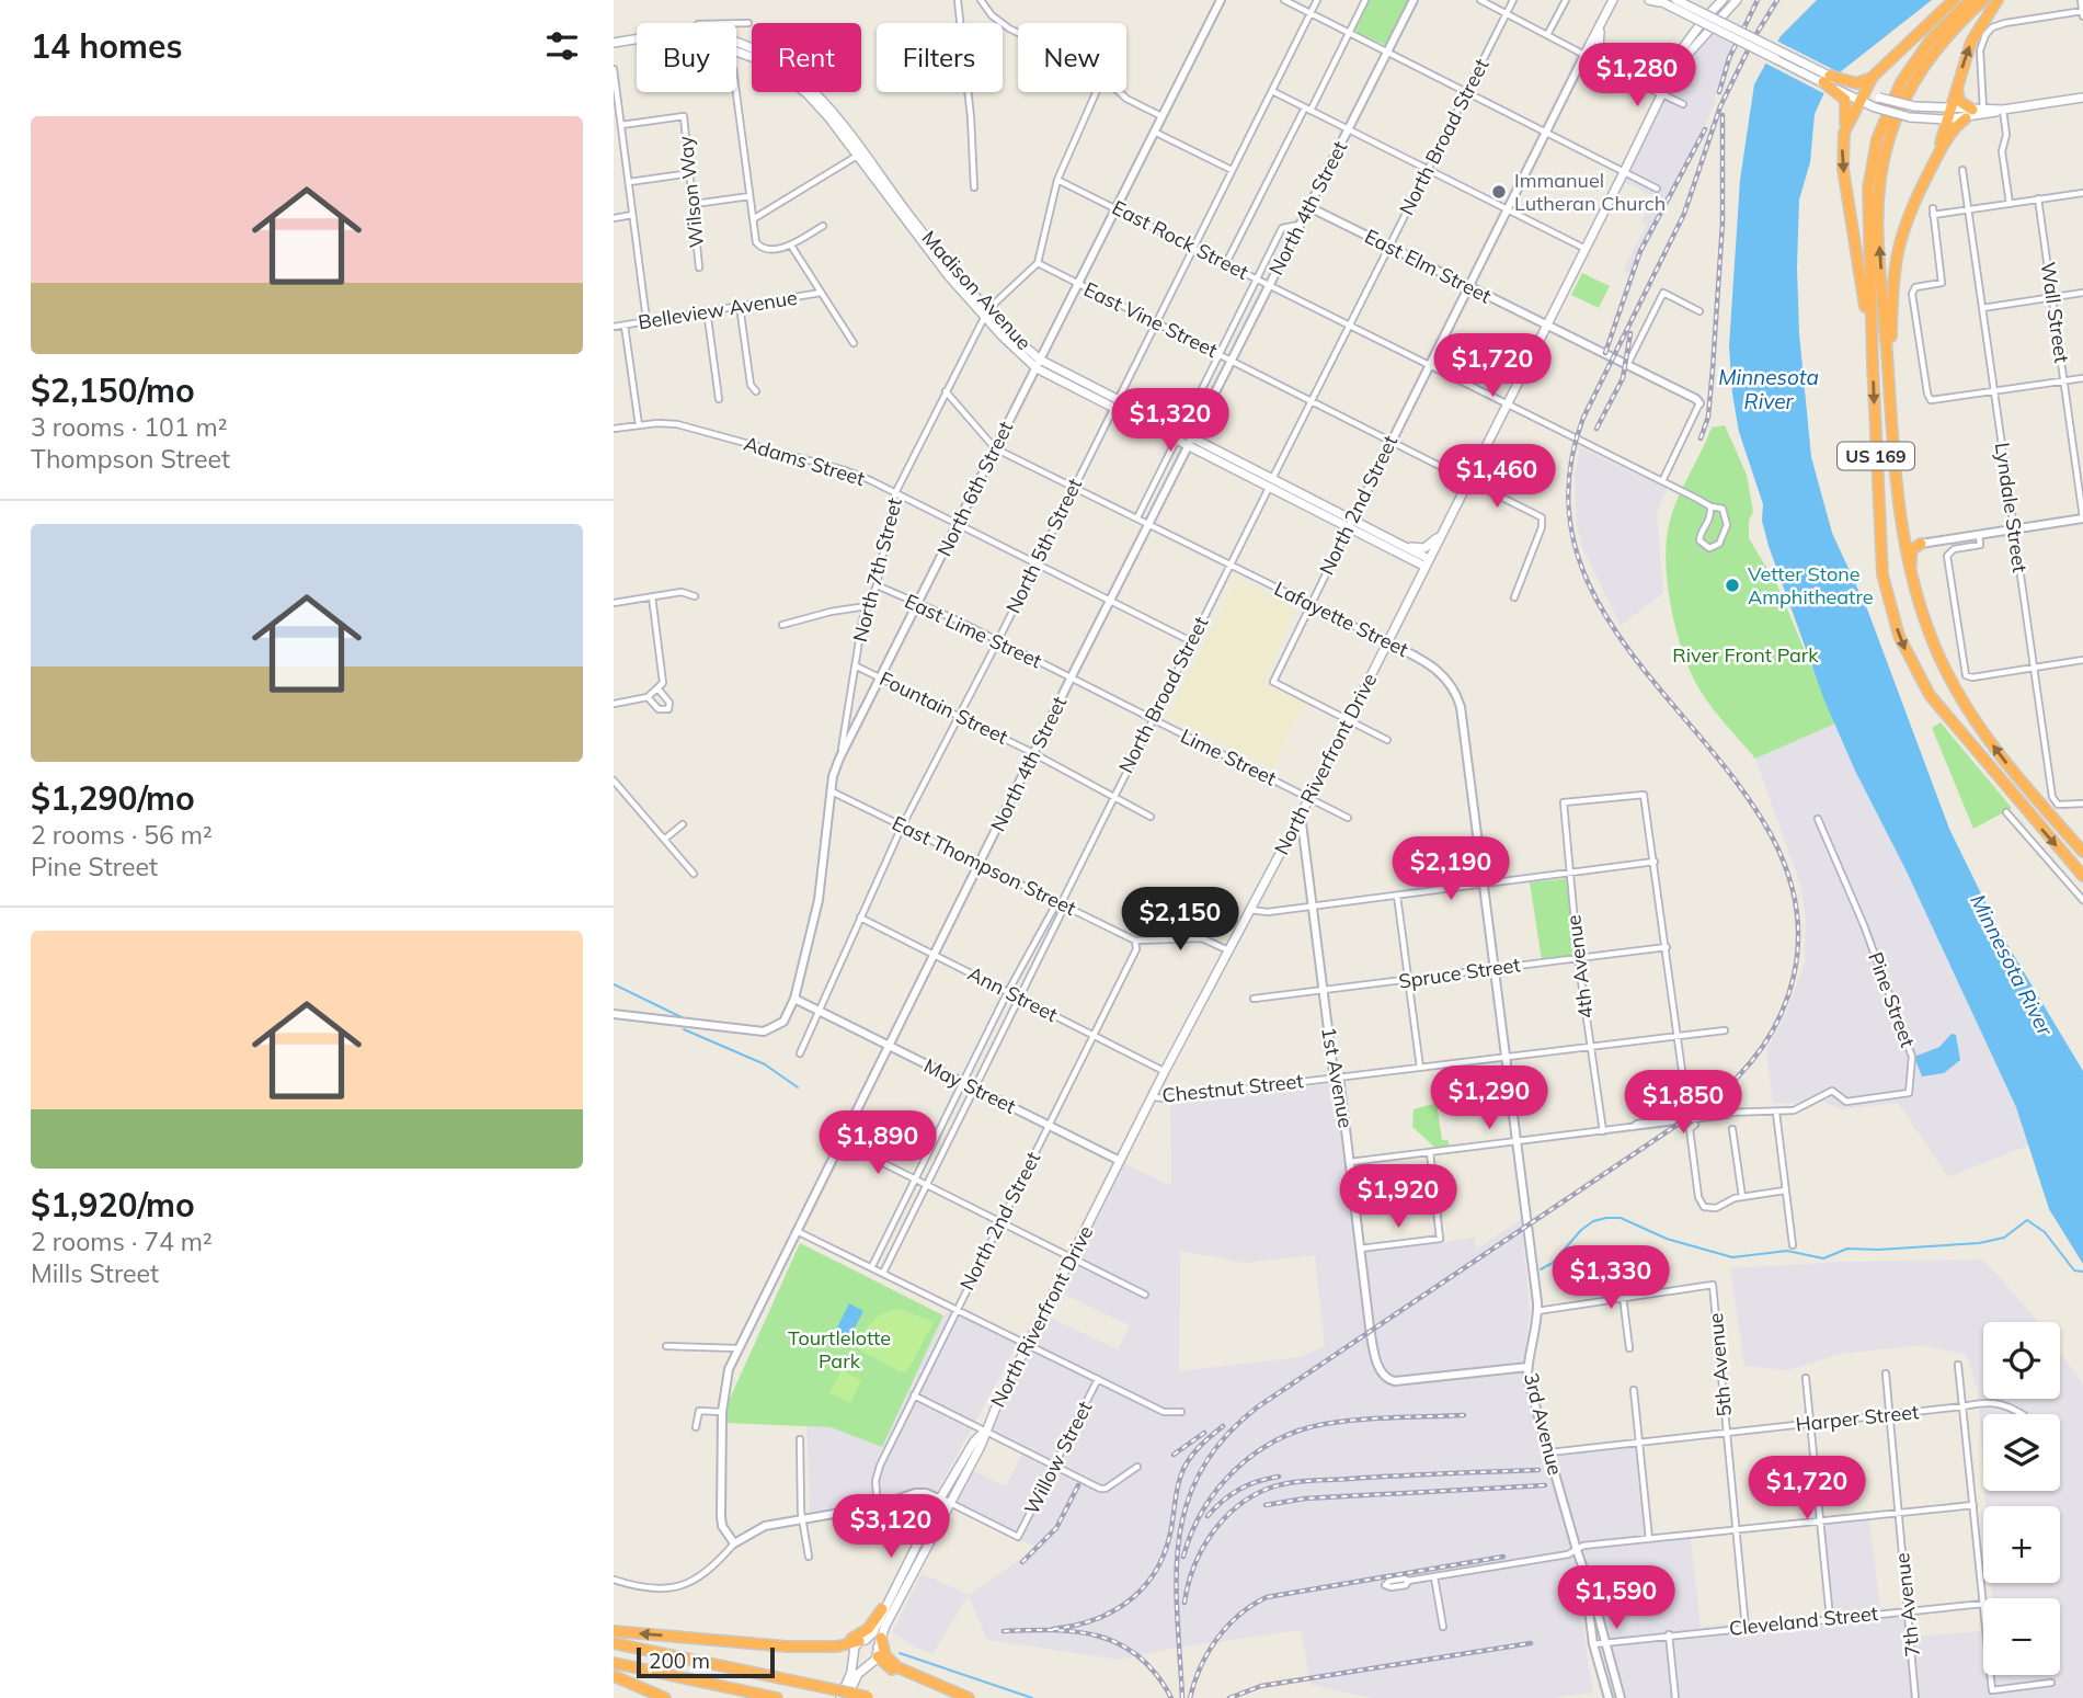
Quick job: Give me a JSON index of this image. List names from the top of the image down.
{
  "streets": {
    "highway": ["US 169"],
    "main road": ["Madison Avenue", "North 2nd Street", "North Riverfront Drive"],
    "street": [
      "North Broad Street",
      "Wilson Way",
      "North 4th Street",
      "East Rock Street",
      "East Elm Street",
      "Belleview Avenue",
      "Wall Street",
      "East Vine Street",
      "Adams Street",
      "North 6th Street",
      "Lyndale Street",
      "North 5th Street",
      "North 7th Street",
      "Lafayette Street",
      "East Lime Street",
      "Fountain Street",
      "Lime Street",
      "East Thompson Street",
      "4th Avenue",
      "Spruce Street",
      "Ann Street",
      "Pine Street",
      "1st Avenue",
      "May Street",
      "Chestnut Street",
      "5th Avenue",
      "Harper Street",
      "3rd Avenue",
      "Willow Street",
      "7th Avenue",
      "Cleveland Street"
    ]
  },
  "crossings": [
    ["North Broad Street", "East Rock Street"],
    ["North Broad Street", "East Elm Street"],
    ["North Broad Street", "Madison Avenue"],
    ["North Broad Street", "East Vine Street"],
    ["North Broad Street", "Adams Street"],
    ["North Broad Street", "Lafayette Street"],
    ["North Broad Street", "East Lime Street"],
    ["North Broad Street", "Fountain Street"],
    ["North Broad Street", "Lime Street"],
    ["North Broad Street", "East Thompson Street"],
    ["North Broad Street", "Ann Street"],
    ["North Broad Street", "May Street"],
    ["North 4th Street", "East Rock Street"],
    ["North 4th Street", "East Elm Street"],
    ["North 4th Street", "Madison Avenue"],
    ["North 4th Street", "East Vine Street"],
    ["North 4th Street", "Adams Street"],
    ["North 4th Street", "Lafayette Street"],
    ["North 4th Street", "East Lime Street"],
    ["North 4th Street", "Fountain Street"],
    ["North 4th Street", "East Thompson Street"],
    ["North 4th Street", "Ann Street"],
    ["North 4th Street", "May Street"],
    ["East Rock Street", "North 6th Street"],
    ["East Rock Street", "North 2nd Street"],
    ["East Rock Street", "North 5th Street"],
    ["East Rock Street", "North Riverfront Drive"],
    ["East Elm Street", "North 2nd Street"],
    ["East Elm Street", "North Riverfront Drive"],
    ["Madison Avenue", "North 6th Street"],
    ["Madison Avenue", "North 2nd Street"],
    ["Madison Avenue", "North 5th Street"],
    ["Madison Avenue", "North 7th Street"],
    ["Madison Avenue", "North Riverfront Drive"],
    ["East Vine Street", "North 6th Street"],
    ["East Vine Street", "North 2nd Street"],
    ["East Vine Street", "North 5th Street"],
    ["East Vine Street", "North 7th Street"],
    ["East Vine Street", "North Riverfront Drive"],
    ["Adams Street", "North 6th Street"],
    ["Adams Street", "North 5th Street"],
    ["Adams Street", "North 7th Street"],
    ["North 6th Street", "North 7th Street"],
    ["North 6th Street", "Lafayette Street"],
    ["North 6th Street", "East Lime Street"],
    ["North 6th Street", "Fountain Street"],
    ["North 6th Street", "East Thompson Street"],
    ["North 6th Street", "May Street"],
    ["North 2nd Street", "Lafayette Street"],
    ["North 2nd Street", "North Riverfront Drive"],
    ["North 2nd Street", "East Thompson Street"],
    ["North 2nd Street", "Ann Street"],
    ["North 2nd Street", "May Street"],
    ["North 5th Street", "Lafayette Street"],
    ["North 5th Street", "East Lime Street"],
    ["North 5th Street", "Fountain Street"],
    ["North 5th Street", "East Thompson Street"],
    ["North 5th Street", "Ann Street"],
    ["North 5th Street", "May Street"],
    ["North 7th Street", "East Lime Street"],
    ["North 7th Street", "Fountain Street"],
    ["Lafayette Street", "North Riverfront Drive"],
    ["Lafayette Street", "3rd Avenue"],
    ["East Lime Street", "Lime Street"],
    ["Lime Street", "North Riverfront Drive"],
    ["North Riverfront Drive", "Ann Street"],
    ["North Riverfront Drive", "1st Avenue"],
    ["North Riverfront Drive", "May Street"],
    ["North Riverfront Drive", "Chestnut Street"],
    ["North Riverfront Drive", "Willow Street"],
    ["4th Avenue", "Spruce Street"],
    ["4th Avenue", "Pine Street"],
    ["4th Avenue", "Chestnut Street"],
    ["Spruce Street", "1st Avenue"],
    ["Spruce Street", "3rd Avenue"],
    ["Pine Street", "1st Avenue"],
    ["Pine Street", "3rd Avenue"],
    ["1st Avenue", "Chestnut Street"],
    ["1st Avenue", "3rd Avenue"],
    ["Chestnut Street", "3rd Avenue"],
    ["5th Avenue", "Harper Street"],
    ["5th Avenue", "Cleveland Street"],
    ["Harper Street", "3rd Avenue"],
    ["Harper Street", "7th Avenue"],
    ["3rd Avenue", "Cleveland Street"],
    ["7th Avenue", "Cleveland Street"]
  ],
  "water": ["Minnesota River"],
  "parks": ["River Front Park", "Tourtlelotte Park"],
  "places": ["Immanuel Lutheran Church", "Vetter Stone Amphitheatre"],
  "scale_bar": "200 m",
  "page": {
    "heading": "14 homes",
    "chip": [
      "Buy",
      "Rent",
      "Filters",
      "New"
    ],
    "price": [
      "$1,280",
      "$1,720",
      "$1,320",
      "$1,460",
      "$2,190",
      "$2,150",
      "$1,290",
      "$1,850",
      "$1,890",
      "$1,920",
      "$1,330",
      "$1,720",
      "$3,120",
      "$1,590"
    ],
    "list": [
      {
        "name": "$2,150/mo",
        "note": "3 rooms · 101 m² · Thompson Street"
      },
      {
        "name": "$1,290/mo",
        "note": "2 rooms · 56 m² · Pine Street"
      },
      {
        "name": "$1,920/mo",
        "note": "2 rooms · 74 m² · Mills Street"
      }
    ],
    "map_buttons": ["+", "−"],
    "scale": "200 m"
  }
}
